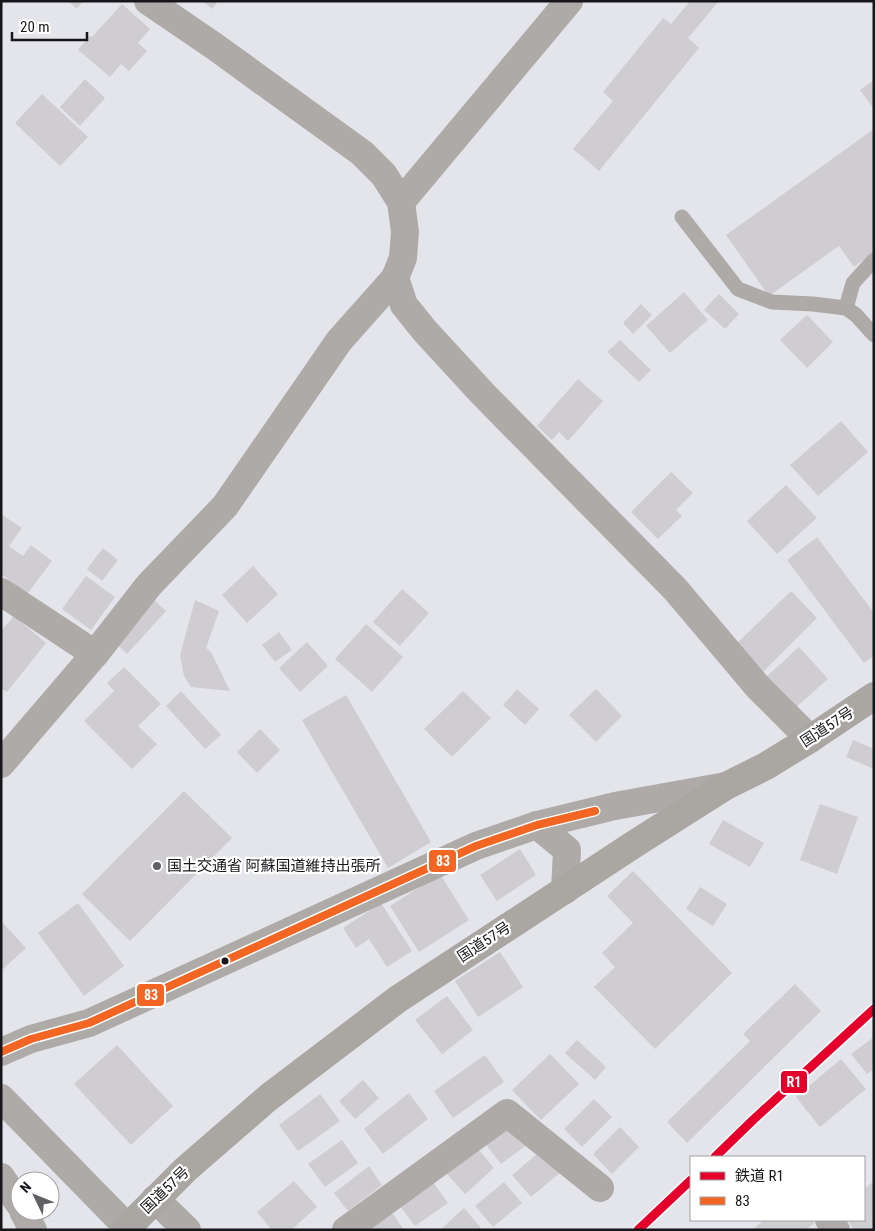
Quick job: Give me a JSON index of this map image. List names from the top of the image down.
{
  "streets": {
    "highway": ["国道57号"]
  },
  "places": ["国土交通省 阿蘇国道維持出張所"],
  "lines": ["transit line 83", "rail line R1"],
  "legend": ["鉄道 R1", "83"],
  "scale_bar": "20 m",
  "north": "top left"
}
